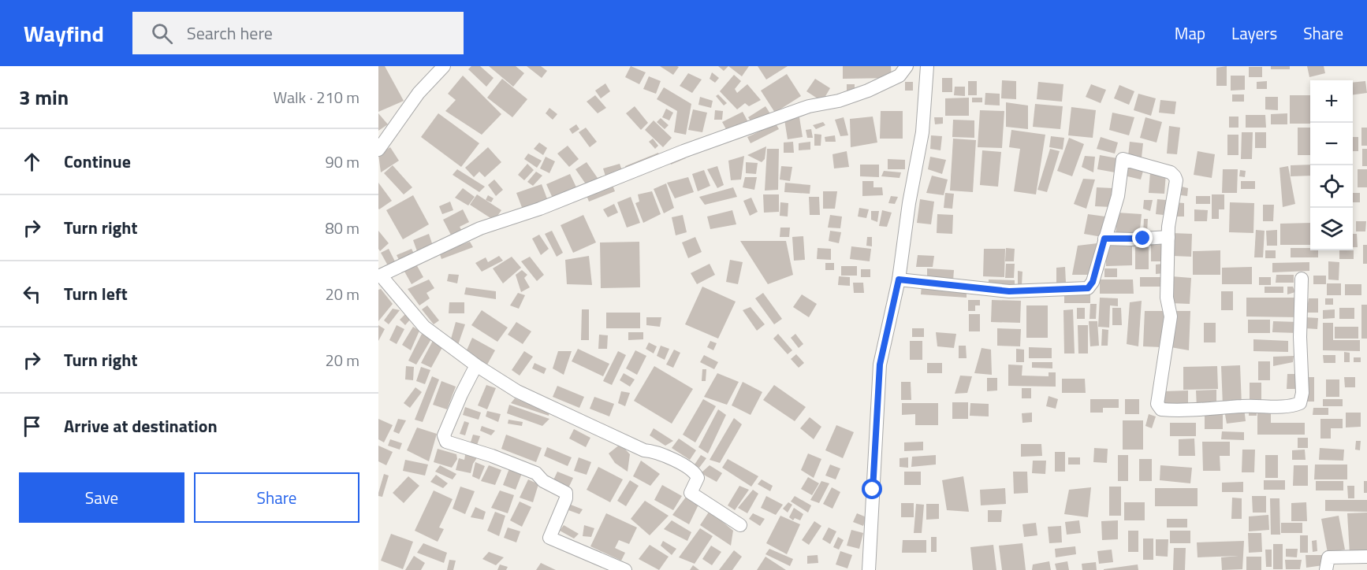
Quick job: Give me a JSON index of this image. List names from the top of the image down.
{
  "page": {
    "header": "Wayfind",
    "search": "Search here",
    "nav": ["Map", "Layers", "Share"],
    "heading": ["3 min", "Walk · 210 m"],
    "map_buttons": ["+", "−"],
    "list": [
      ["Continue", "90 m"],
      ["Turn right", "80 m"],
      ["Turn left", "20 m"],
      ["Turn right", "20 m"],
      "Arrive at destination"
    ],
    "buttons": ["Save", "Share"]
  }
}
